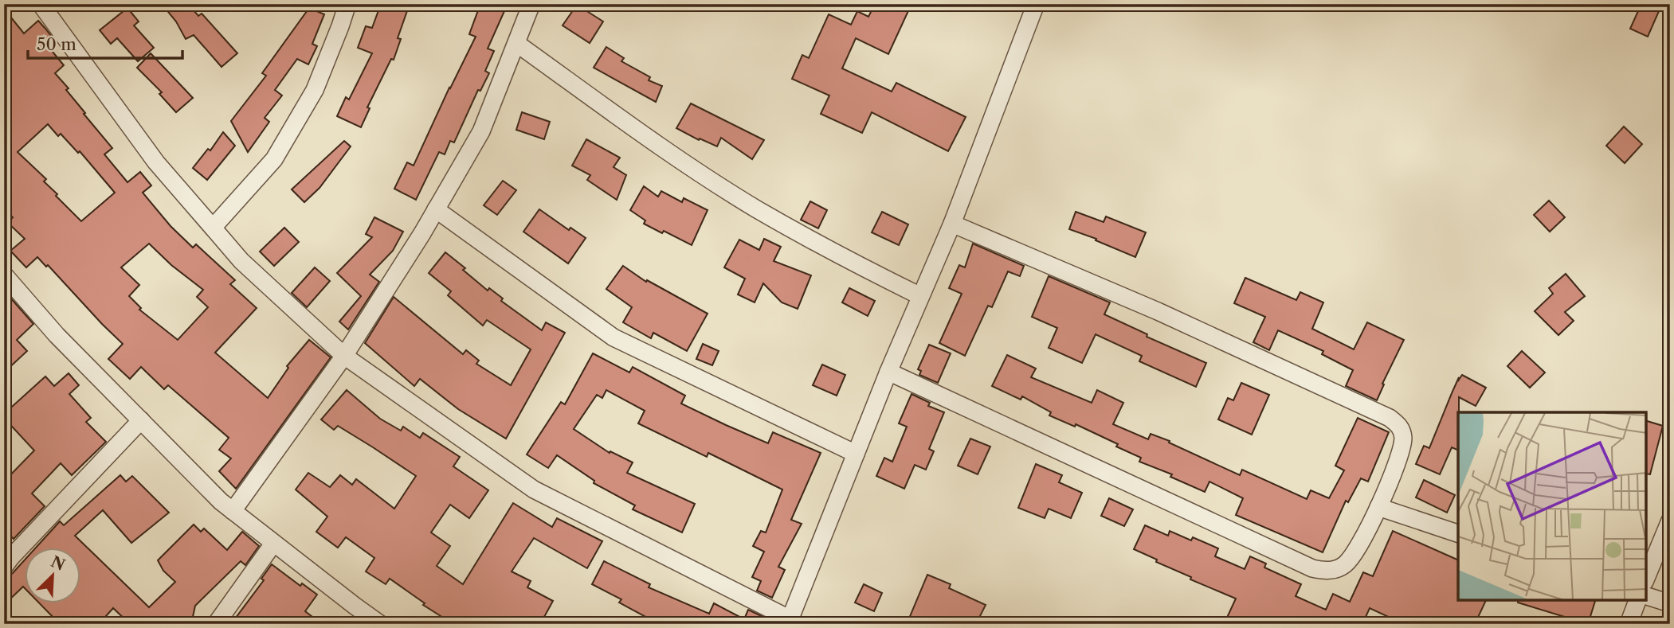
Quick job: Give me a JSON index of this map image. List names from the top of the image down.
{
  "scale_bar": "50 m",
  "north": "top right"
}
